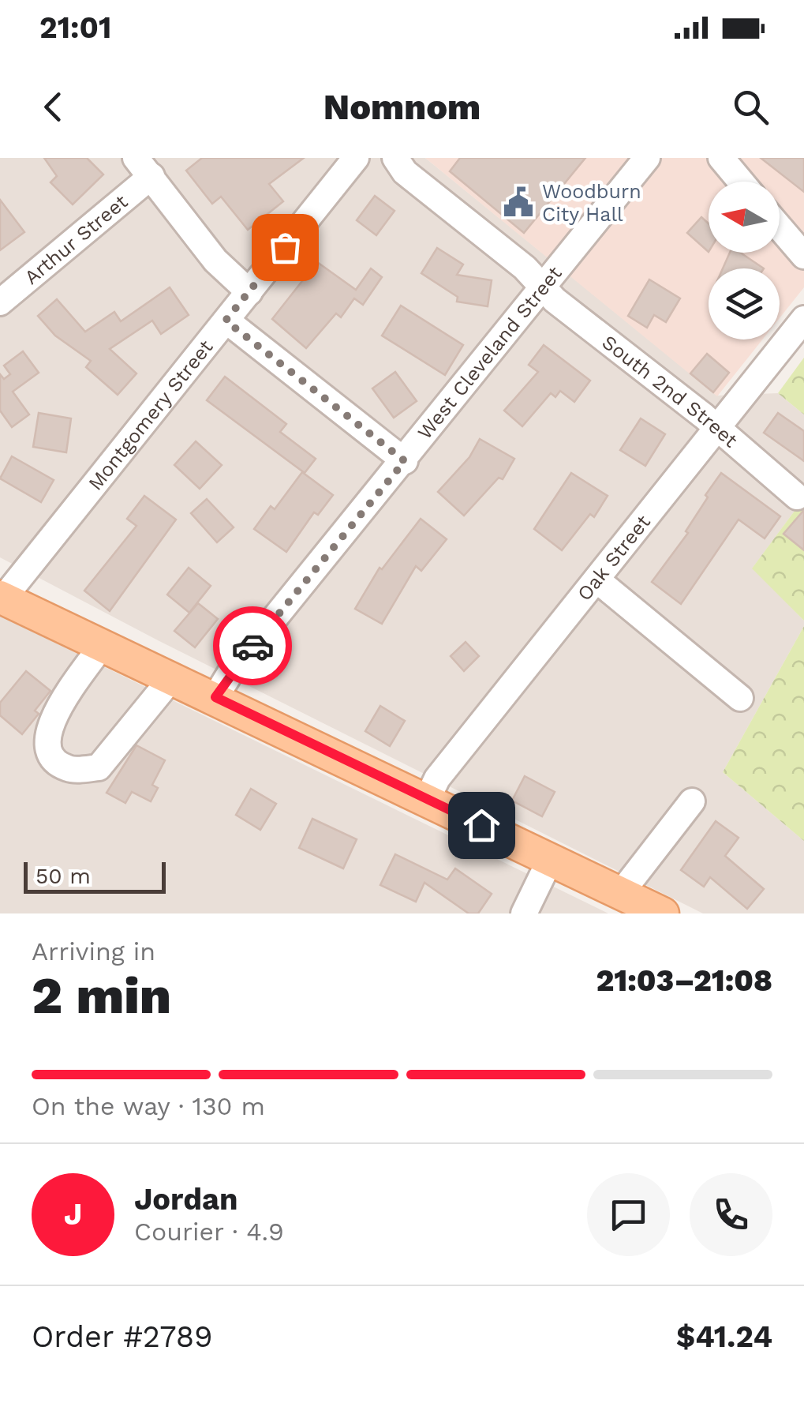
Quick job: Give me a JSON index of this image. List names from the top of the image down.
{
  "streets": {
    "street": [
      "Arthur Street",
      "West Cleveland Street",
      "South 2nd Street",
      "Montgomery Street",
      "Oak Street"
    ]
  },
  "crossings": [
    ["West Cleveland Street", "South 2nd Street"],
    ["South 2nd Street", "Oak Street"]
  ],
  "places": {
    "public building": ["Woodburn City Hall"]
  },
  "scale_bar": "50 m",
  "north": "left",
  "page": {
    "status": "21:01",
    "header": "Nomnom",
    "scale": "50 m",
    "heading": ["2 min", "Arriving in", "21:03–21:08"],
    "panel": [
      "Jordan",
      "Courier · 4.9",
      "Order #2789",
      "$41.24"
    ],
    "bar": "On the way · 130 m",
    "round": "J"
  }
}
